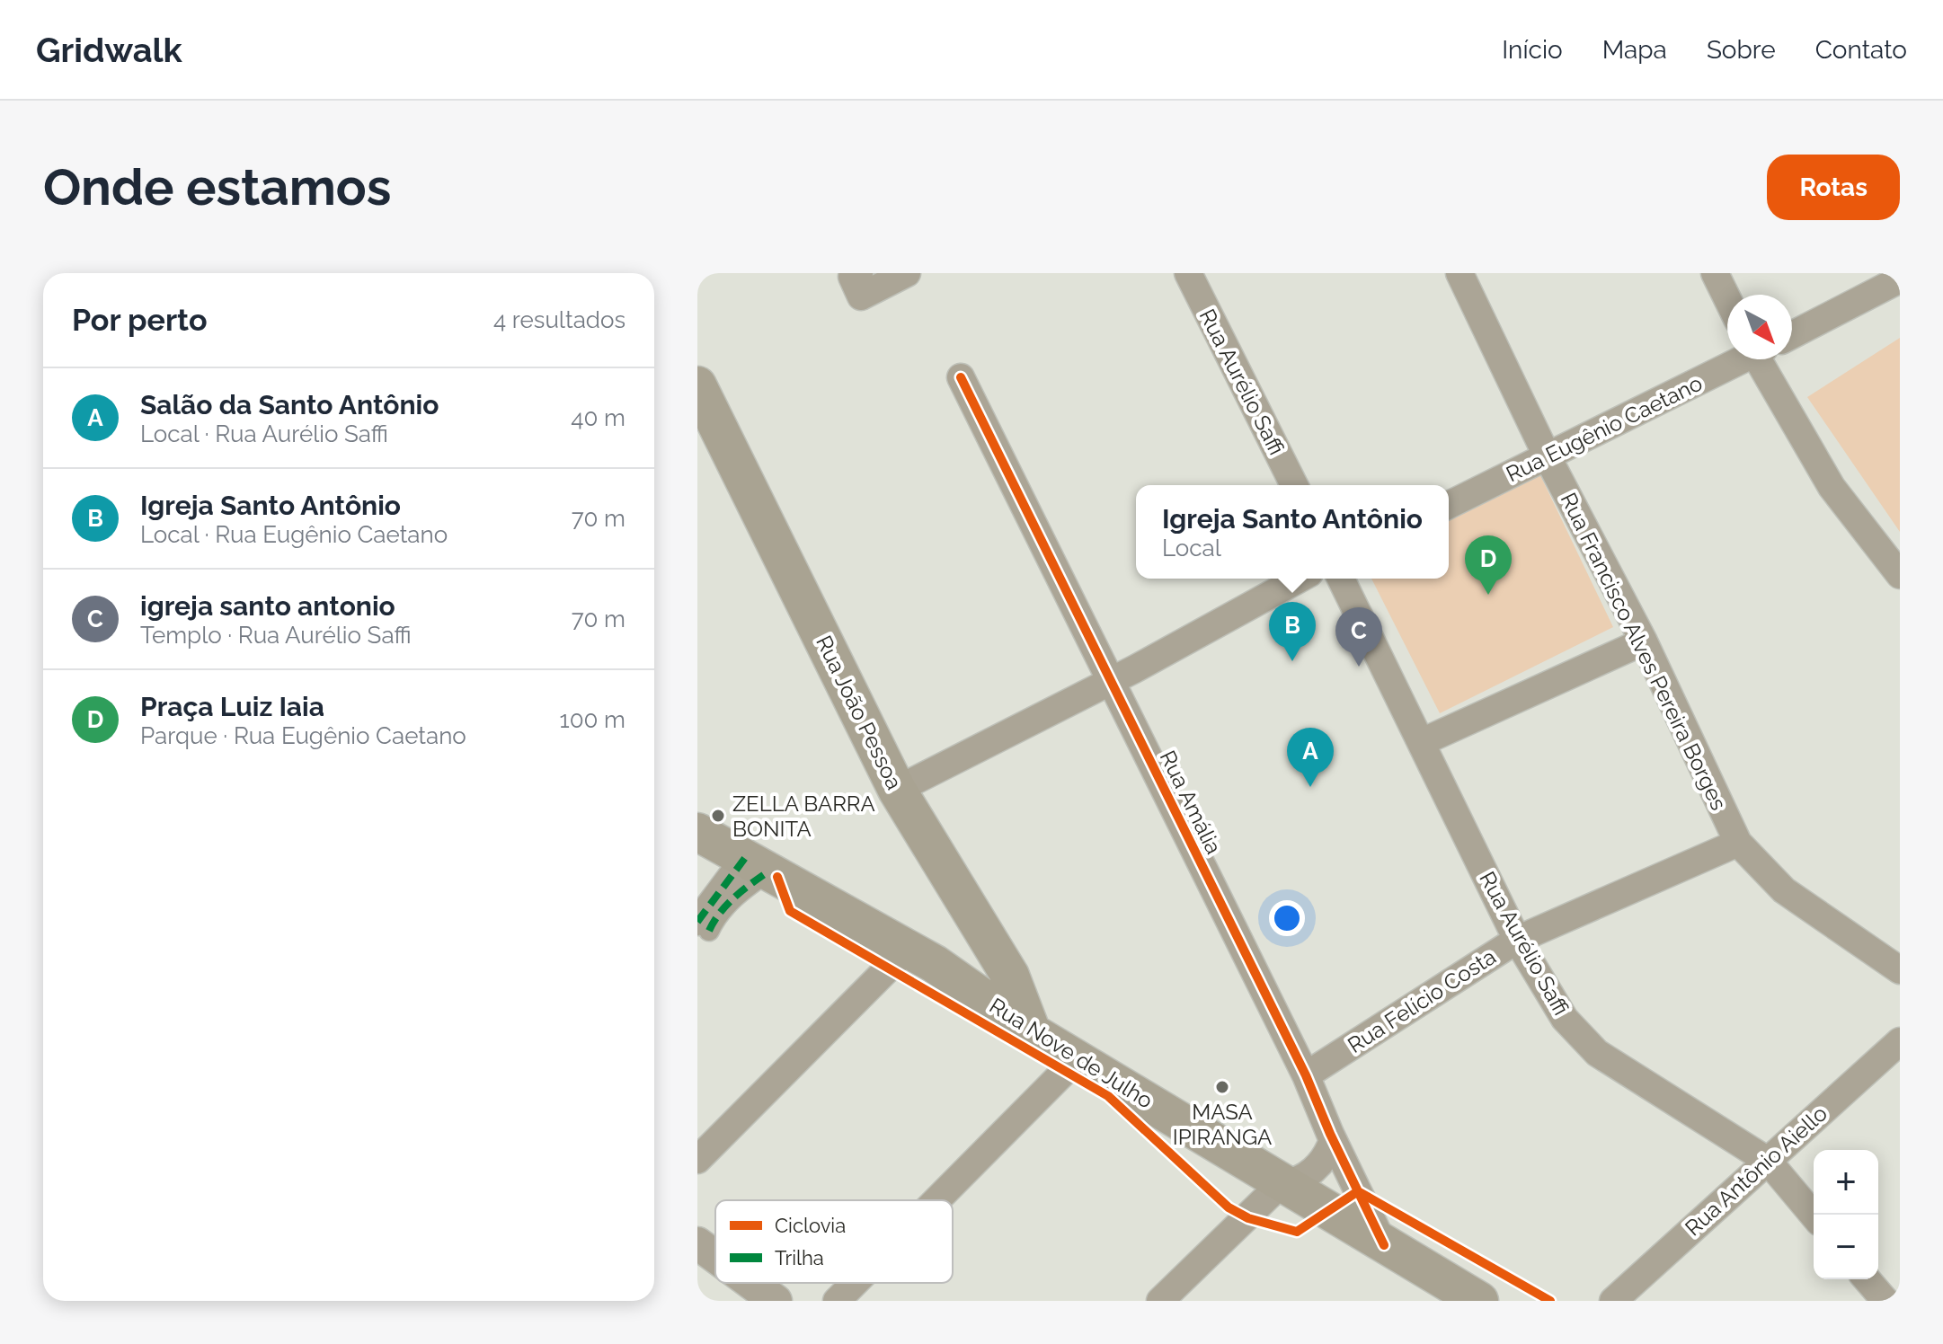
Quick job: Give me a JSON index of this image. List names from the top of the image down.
{
  "streets": {
    "main road": ["Rua João Pessoa", "Rua Nove de Julho"],
    "street": [
      "Rua Aurélio Saffi",
      "Rua Eugênio Caetano",
      "Rua Francisco Alves Pereira Borges",
      "Rua Amália",
      "Rua Felício Costa",
      "Rua Antônio Aiello"
    ]
  },
  "crossings": [
    ["Rua Aurélio Saffi", "Rua Felício Costa"],
    ["Rua Aurélio Saffi", "Rua Antônio Aiello"],
    ["Rua Eugênio Caetano", "Rua Francisco Alves Pereira Borges"],
    ["Rua Francisco Alves Pereira Borges", "Rua Felício Costa"],
    ["Rua João Pessoa", "Rua Nove de Julho"],
    ["Rua Amália", "Rua Felício Costa"],
    ["Rua Amália", "Rua Nove de Julho"]
  ],
  "places": ["ZELLA BARRA BONITA", "MASA IPIRANGA"],
  "legend": ["Ciclovia", "Trilha"],
  "north": "bottom right",
  "page": {
    "header": "Gridwalk",
    "nav": [
      "Início",
      "Mapa",
      "Sobre",
      "Contato"
    ],
    "buttons": "Rotas",
    "title": "Onde estamos",
    "heading": ["Por perto", "4 resultados"],
    "list": [
      {
        "mark": "A",
        "name": "Salão da Santo Antônio",
        "note": "Local · Rua Aurélio Saffi",
        "value": "40 m"
      },
      {
        "mark": "B",
        "name": "Igreja Santo Antônio",
        "note": "Local · Rua Eugênio Caetano",
        "value": "70 m"
      },
      {
        "mark": "C",
        "name": "igreja santo antonio",
        "note": "Templo · Rua Aurélio Saffi",
        "value": "70 m"
      },
      {
        "mark": "D",
        "name": "Praça Luiz Iaia",
        "note": "Parque · Rua Eugênio Caetano",
        "value": "100 m"
      }
    ],
    "popup": ["Igreja Santo Antônio", "Local"],
    "pins": [
      "D",
      "B",
      "C",
      "A"
    ],
    "map_buttons": ["+", "−"]
  }
}
